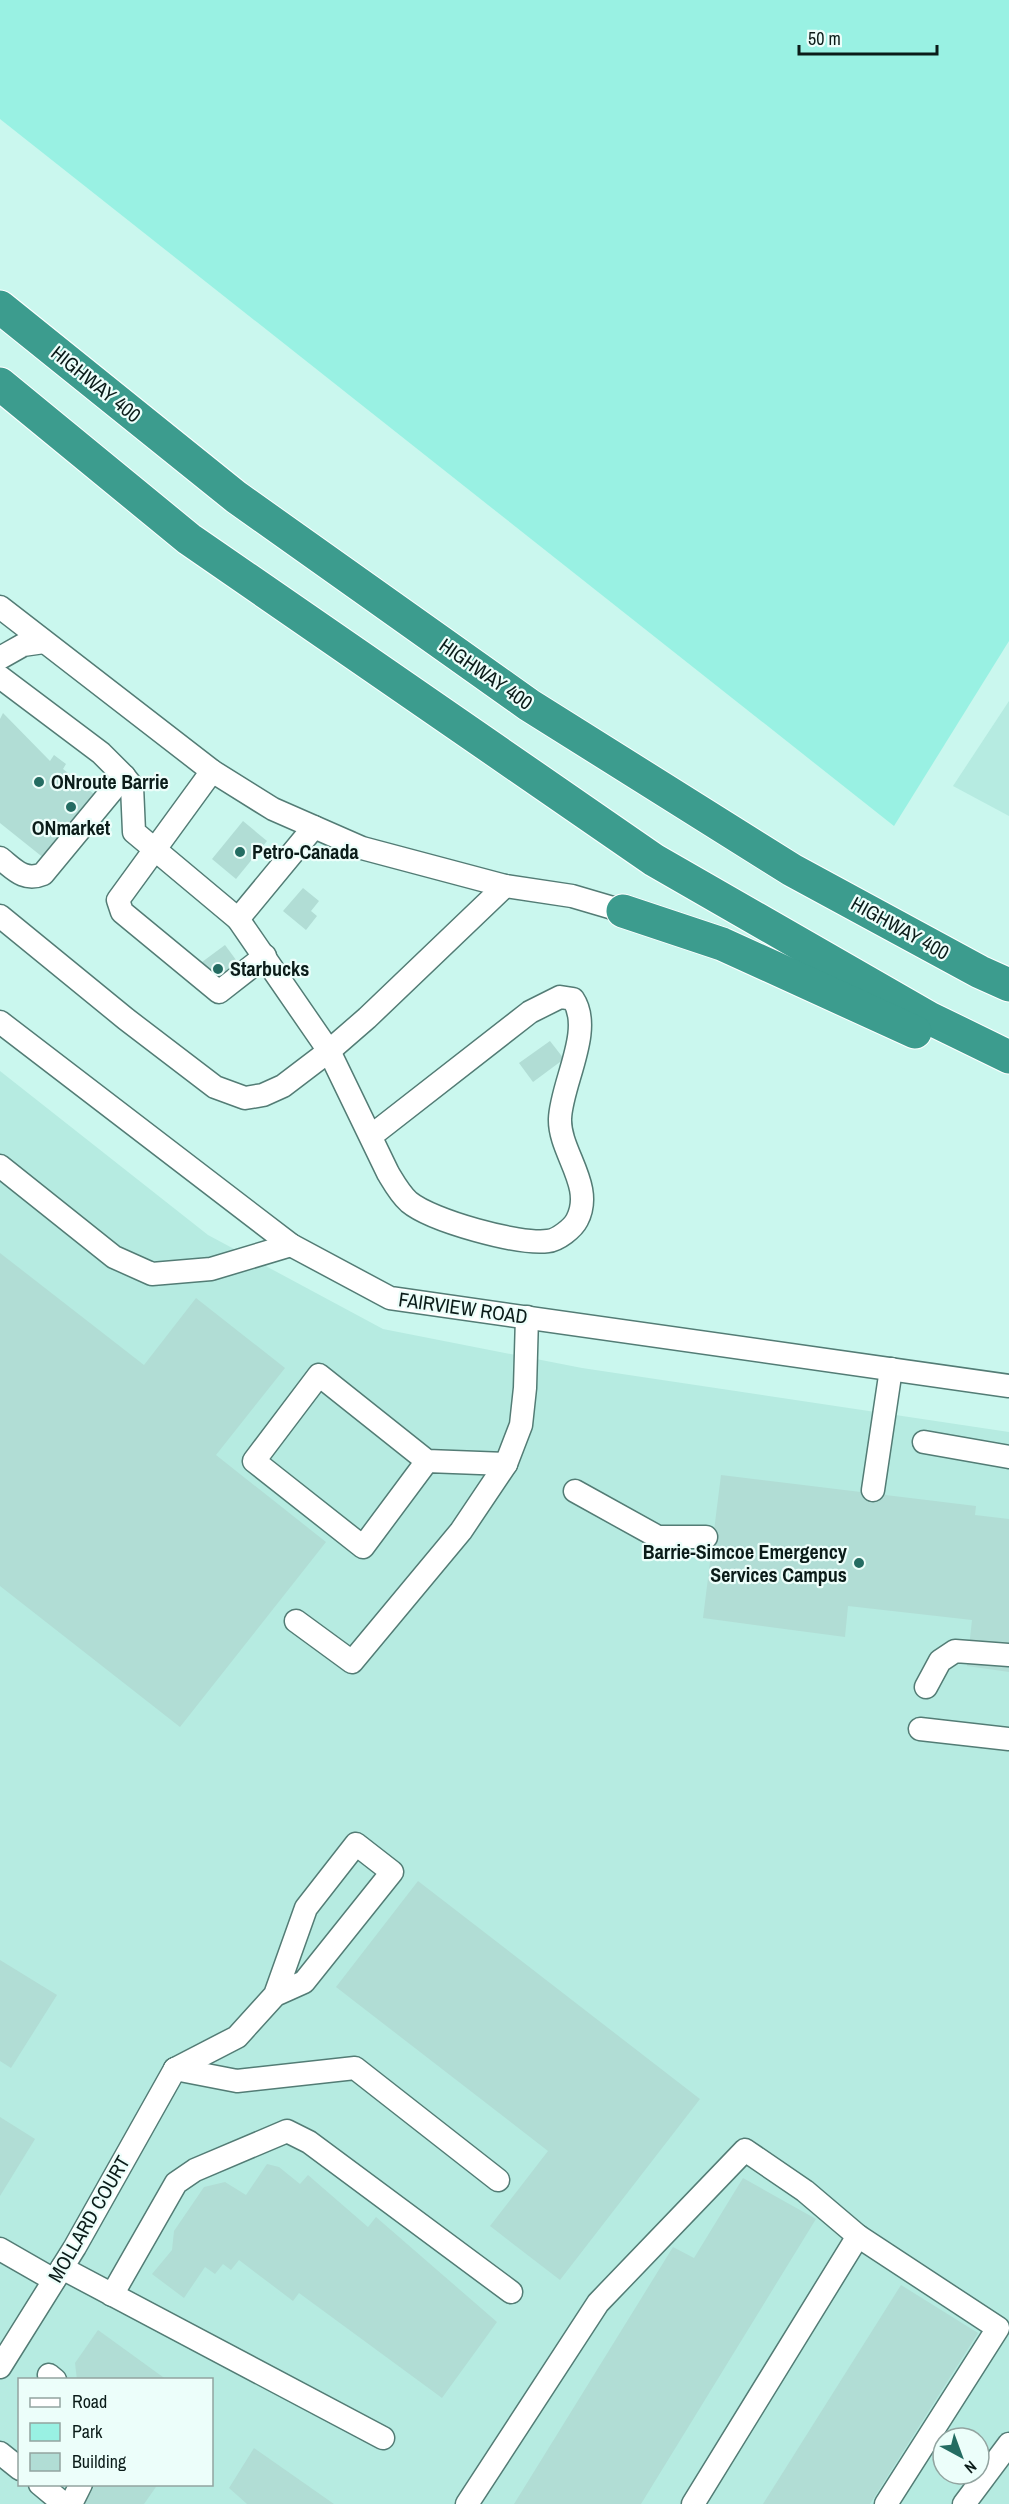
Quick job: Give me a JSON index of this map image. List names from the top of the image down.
{
  "streets": {
    "highway": ["HIGHWAY 400"],
    "street": ["FAIRVIEW ROAD", "MOLLARD COURT"]
  },
  "places": [
    "ONroute Barrie",
    "ONmarket",
    "Petro-Canada",
    "Starbucks",
    "Barrie-Simcoe Emergency Services Campus"
  ],
  "legend": ["Road", "Park", "Building"],
  "scale_bar": "50 m",
  "north": "bottom right"
}
